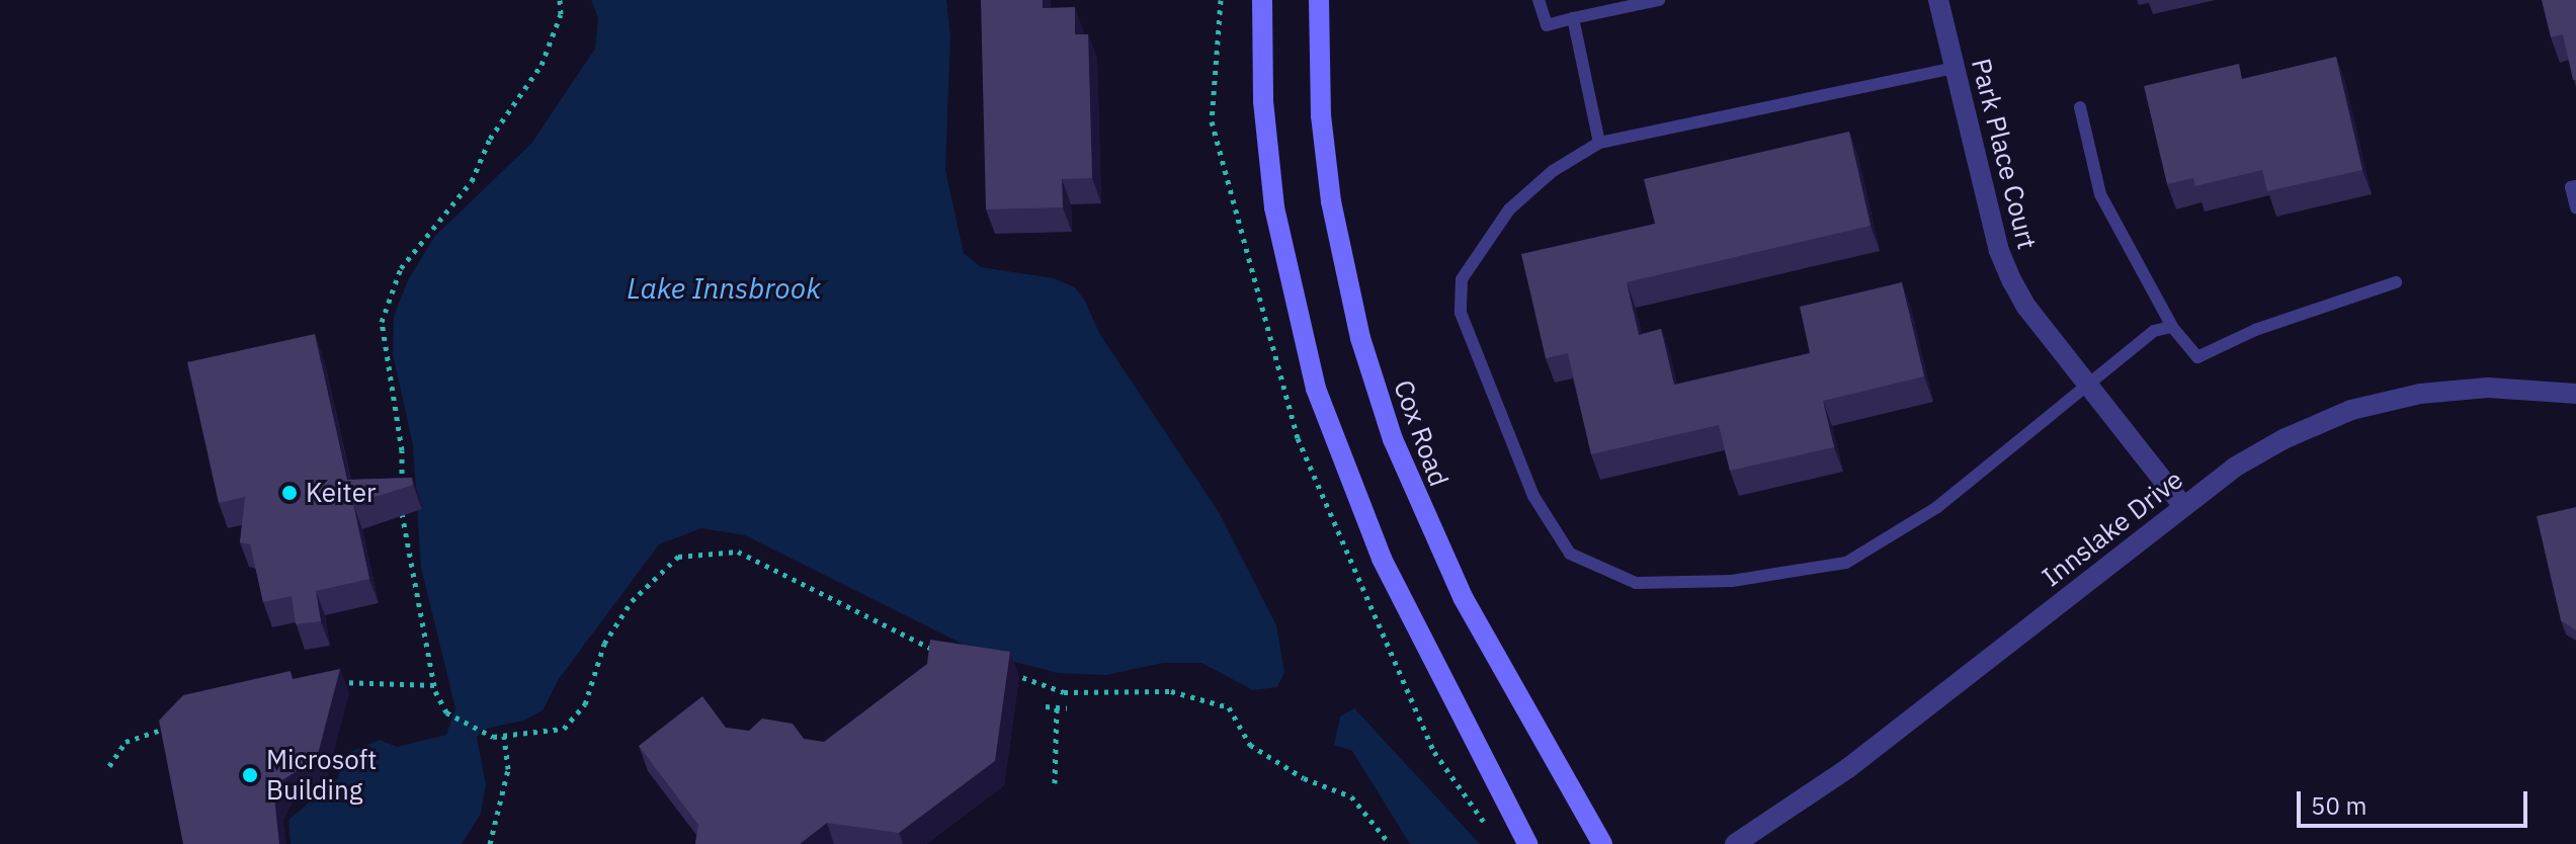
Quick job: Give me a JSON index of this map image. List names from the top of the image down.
{
  "streets": {
    "main road": ["Cox Road"],
    "street": ["Park Place Court", "Innslake Drive"]
  },
  "crossings": [
    ["Park Place Court", "Innslake Drive"]
  ],
  "water": ["Lake Innsbrook"],
  "places": ["Keiter", "Microsoft Building"],
  "scale_bar": "50 m"
}
